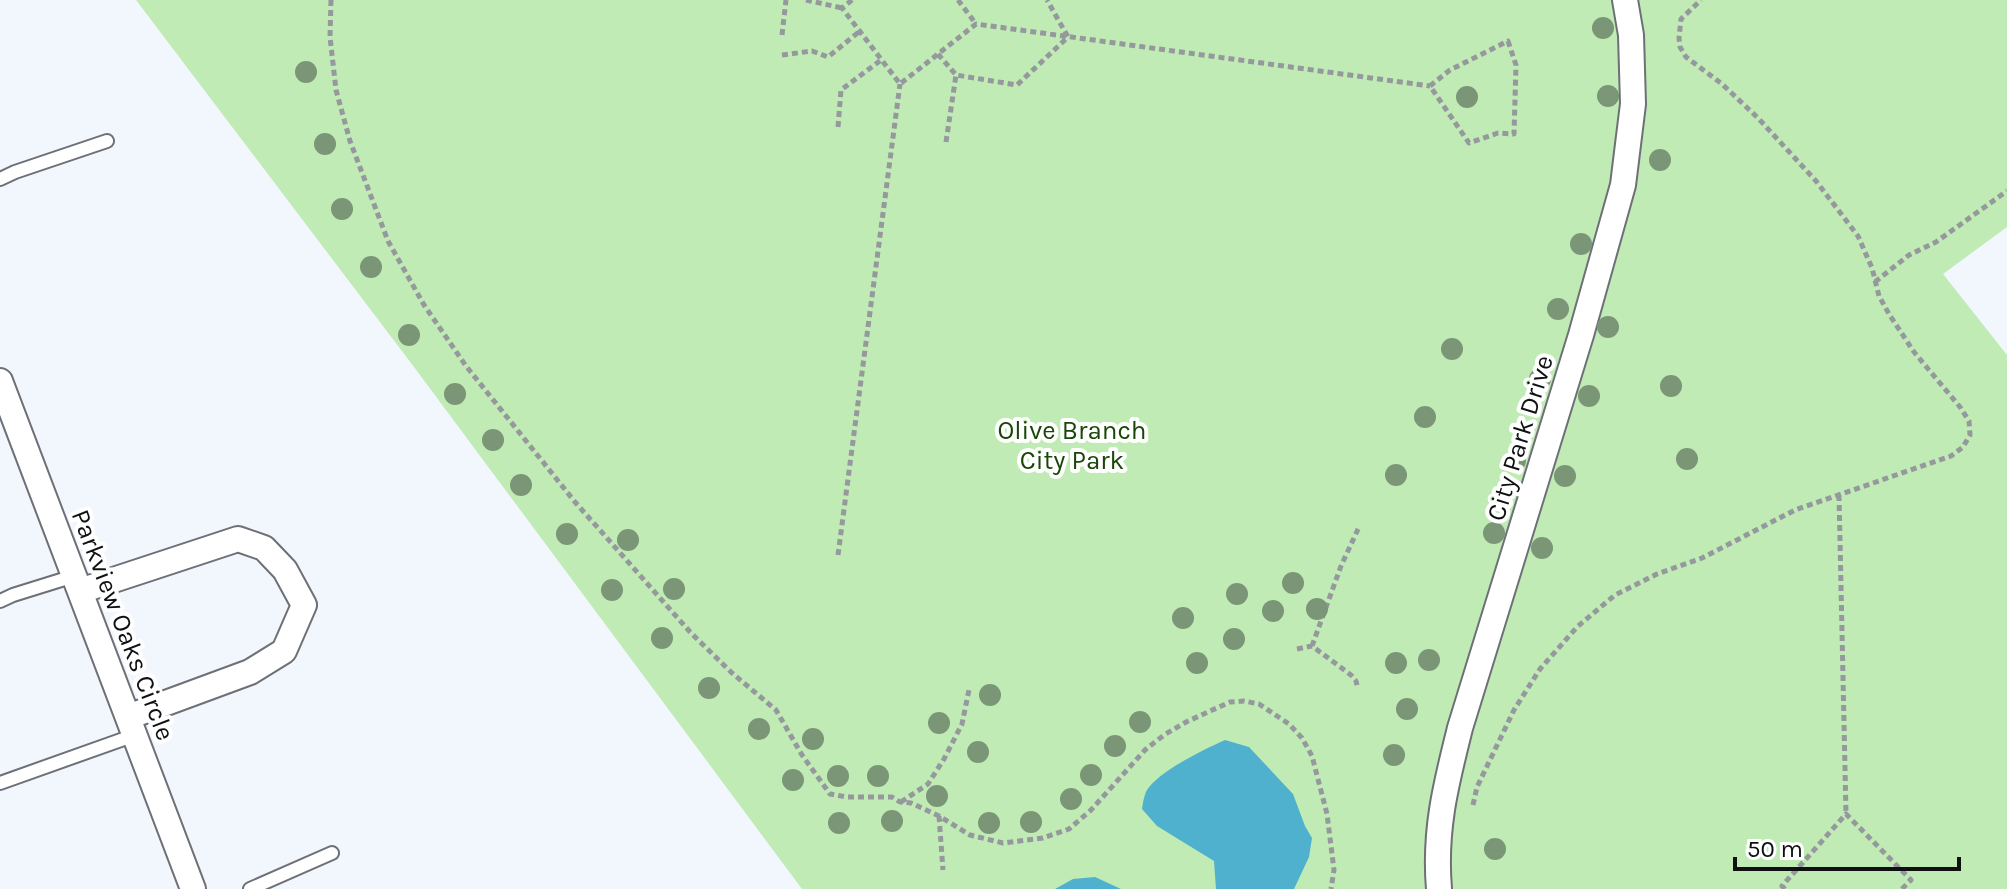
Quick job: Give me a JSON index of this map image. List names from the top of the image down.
{
  "streets": {
    "street": ["City Park Drive", "Parkview Oaks Circle"]
  },
  "parks": ["Olive Branch City Park"],
  "scale_bar": "50 m"
}
